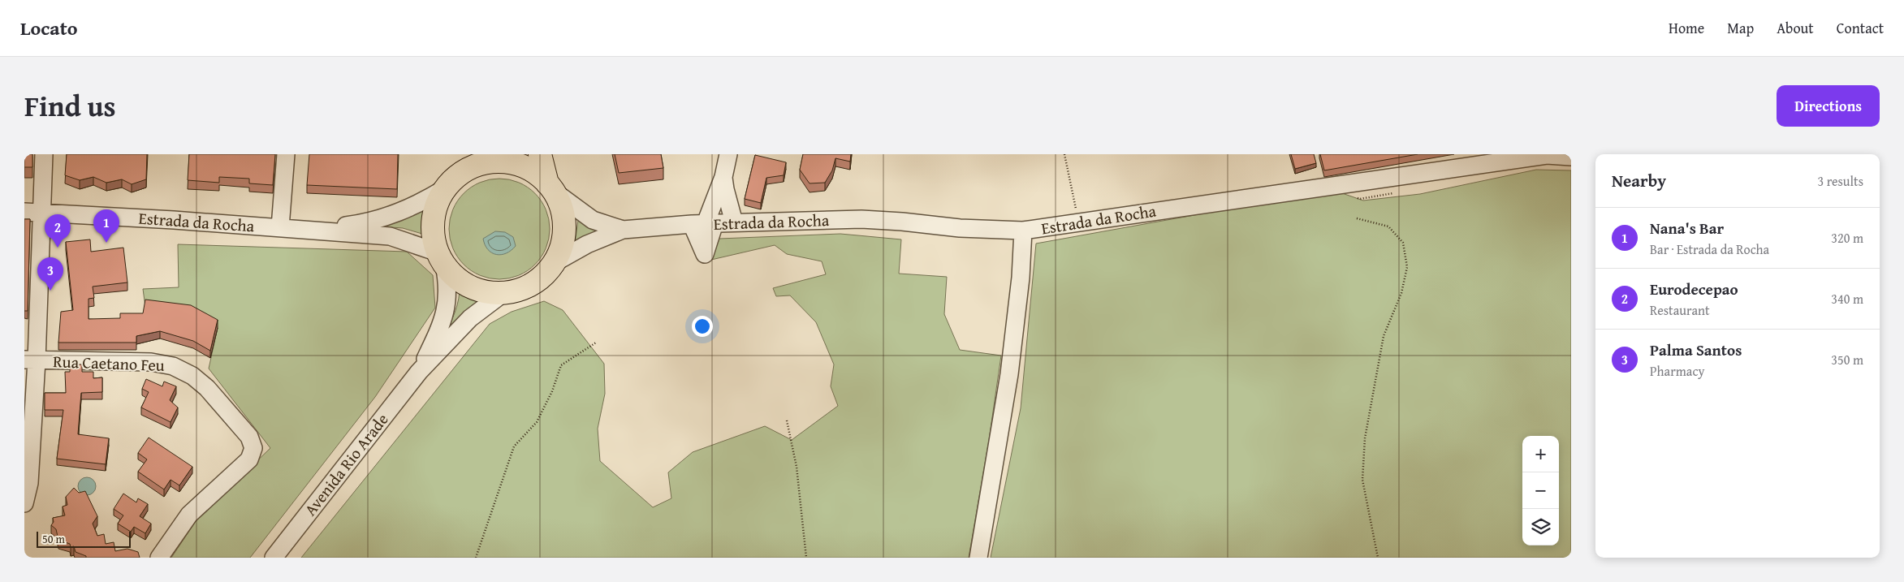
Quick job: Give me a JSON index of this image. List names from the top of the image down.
{
  "streets": {
    "street": ["Estrada da Rocha", "Rua Caetano Feu", "Avenida Rio Arade"]
  },
  "scale_bar": "50 m",
  "page": {
    "header": "Locato",
    "nav": [
      "Home",
      "Map",
      "About",
      "Contact"
    ],
    "title": "Find us",
    "buttons": "Directions",
    "heading": ["Nearby", "3 results"],
    "list": [
      {
        "mark": "1",
        "name": "Nana's Bar",
        "note": "Bar · Estrada da Rocha",
        "value": "320 m"
      },
      {
        "mark": "2",
        "name": "Eurodecepao",
        "note": "Restaurant",
        "value": "340 m"
      },
      {
        "mark": "3",
        "name": "Palma Santos",
        "note": "Pharmacy",
        "value": "350 m"
      }
    ],
    "pins": ["1", "2", "3"],
    "map_buttons": ["+", "−"],
    "scale": "50 m"
  }
}
